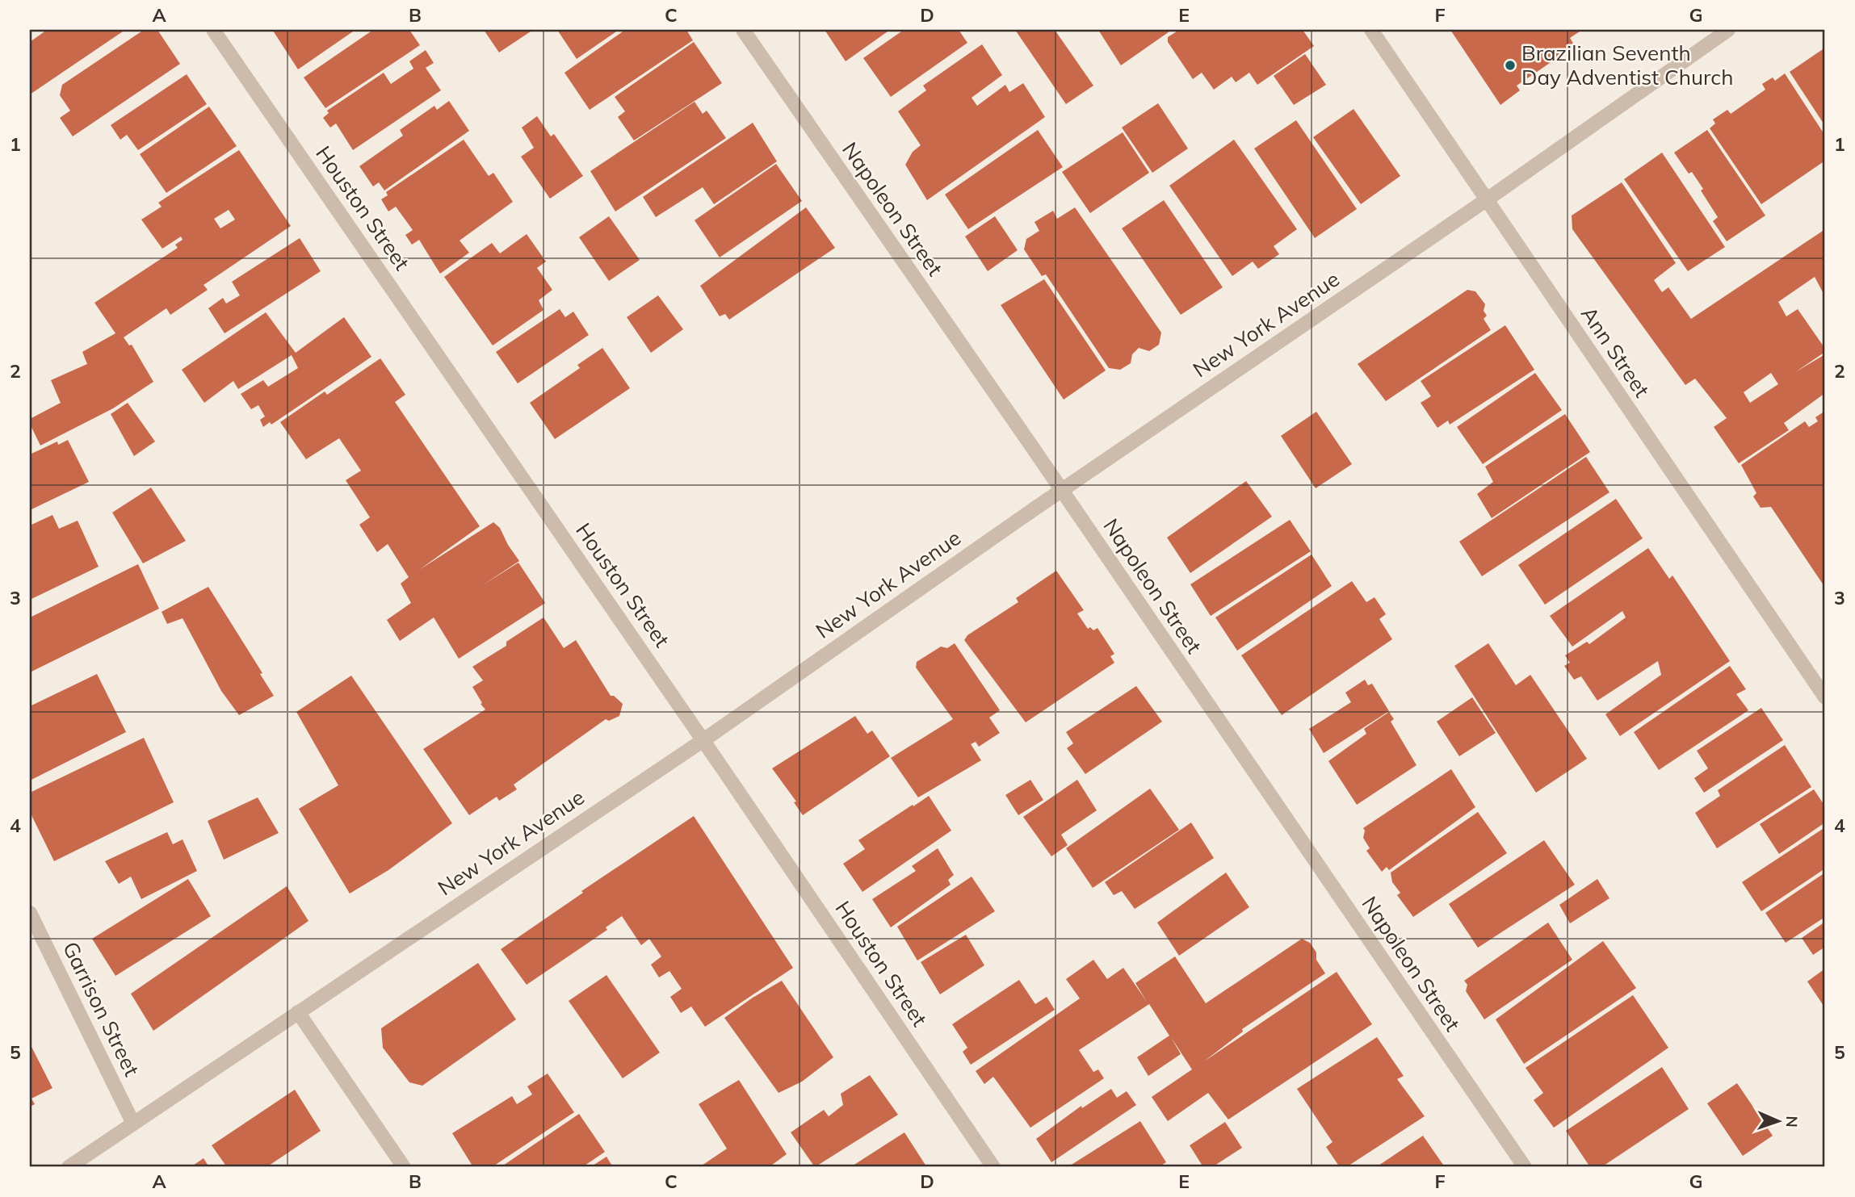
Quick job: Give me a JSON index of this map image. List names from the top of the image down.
{
  "streets": {
    "street": [
      "Houston Street",
      "Napoleon Street",
      "New York Avenue",
      "Ann Street",
      "Garrison Street"
    ]
  },
  "crossings": [
    ["Houston Street", "New York Avenue"],
    ["Napoleon Street", "New York Avenue"],
    ["New York Avenue", "Ann Street"],
    ["New York Avenue", "Garrison Street"]
  ],
  "places": ["Brazilian Seventh Day Adventist Church"],
  "north": "right",
  "grid": {
    "columns": [
      "A",
      "B",
      "C",
      "D",
      "E",
      "F",
      "G"
    ],
    "rows": [
      "1",
      "2",
      "3",
      "4",
      "5"
    ]
  }
}
